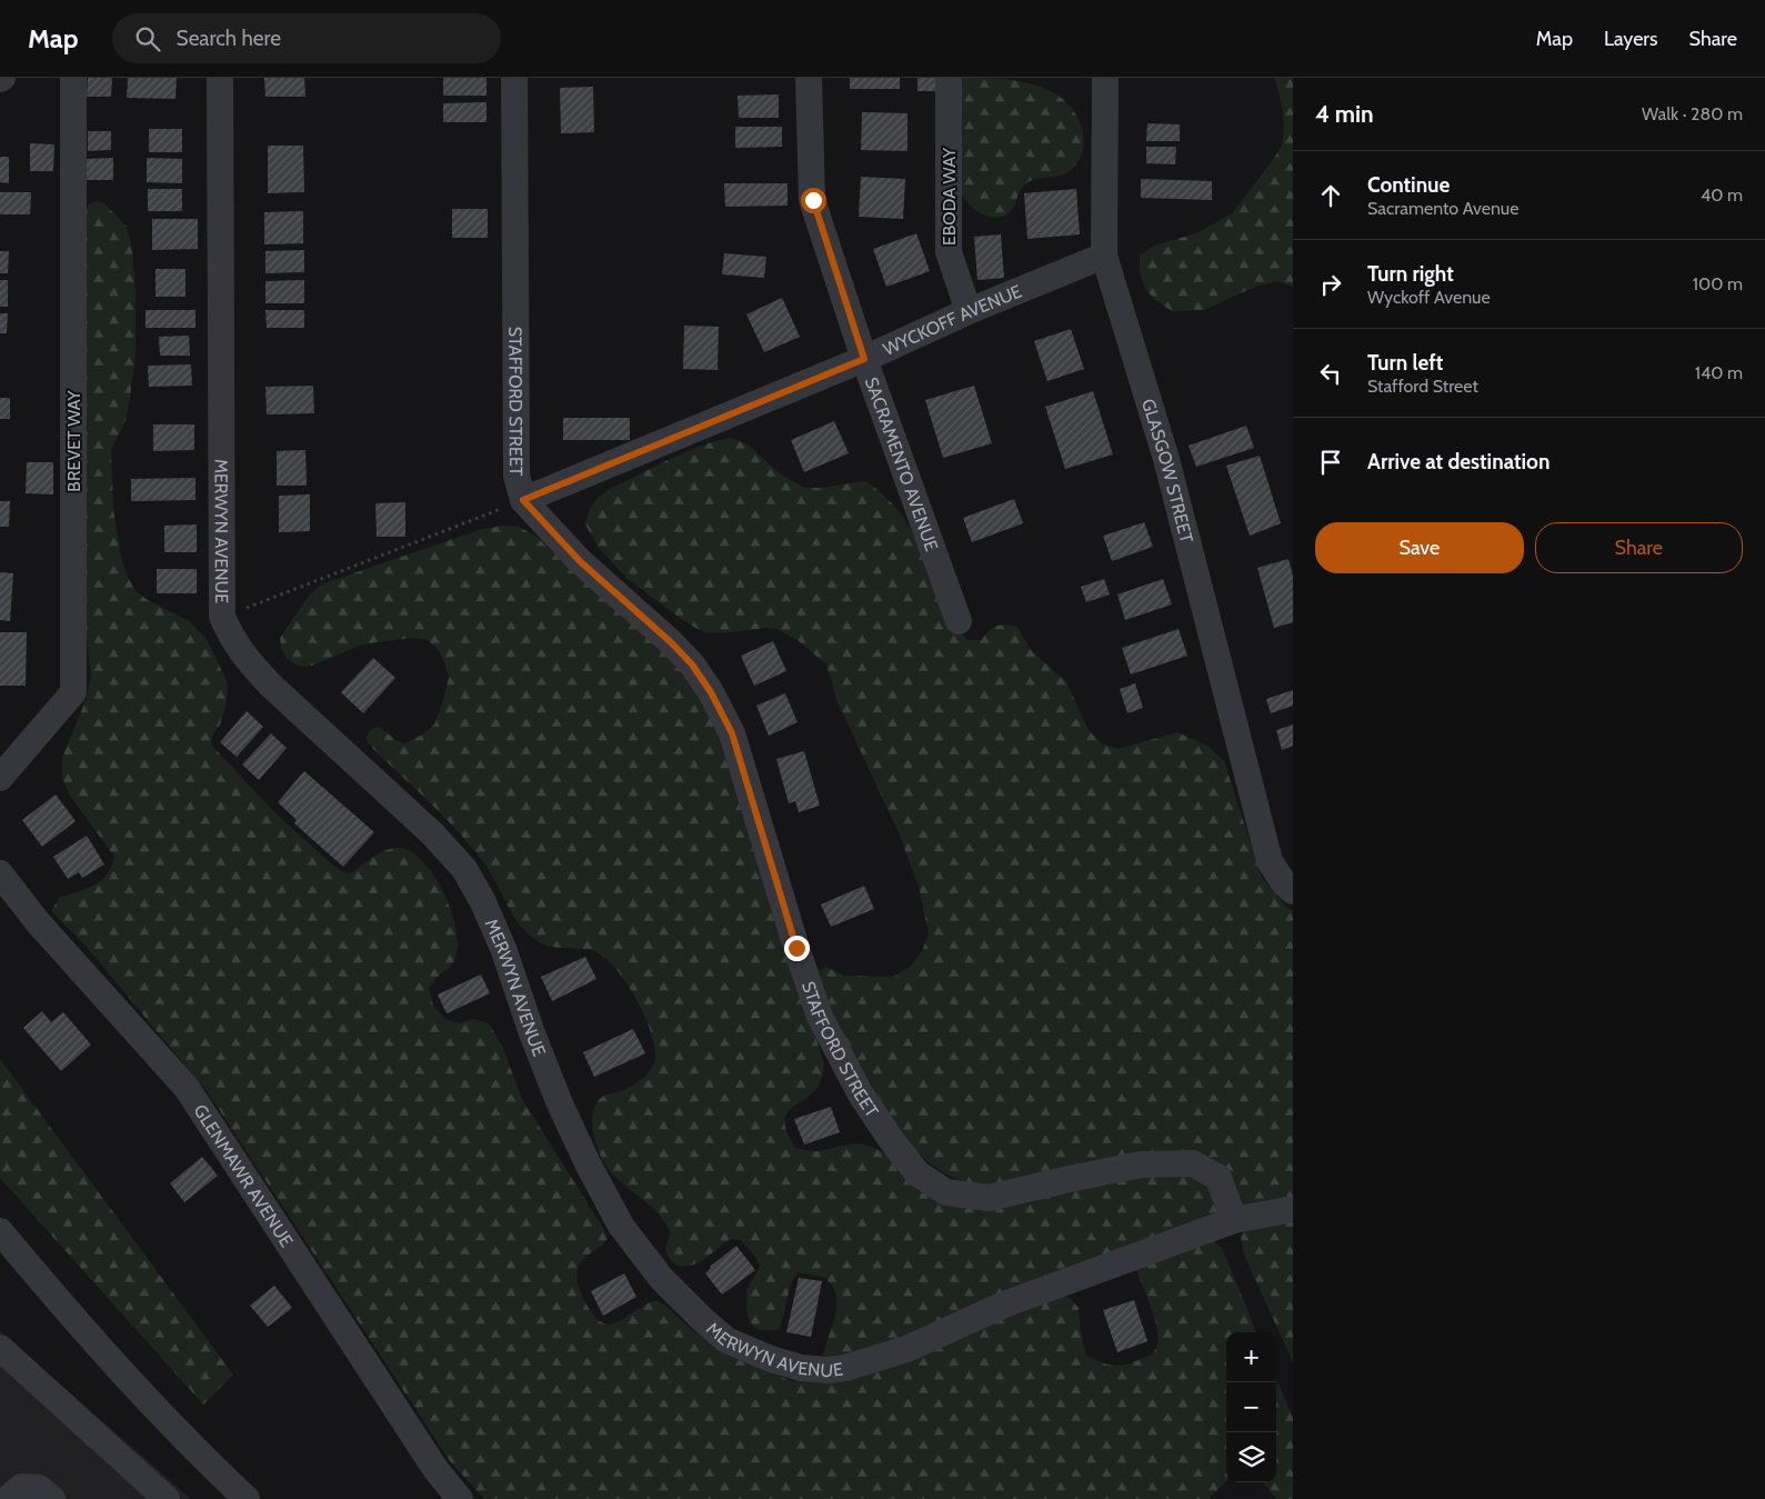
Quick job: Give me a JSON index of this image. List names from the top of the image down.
{
  "streets": {
    "street": [
      "EBODA WAY",
      "WYCKOFF AVENUE",
      "STAFFORD STREET",
      "BREVET WAY",
      "SACRAMENTO AVENUE",
      "GLASGOW STREET",
      "MERWYN AVENUE",
      "GLENMAWR AVENUE"
    ]
  },
  "crossings": [
    ["EBODA WAY", "WYCKOFF AVENUE"],
    ["WYCKOFF AVENUE", "STAFFORD STREET"],
    ["WYCKOFF AVENUE", "SACRAMENTO AVENUE"],
    ["WYCKOFF AVENUE", "GLASGOW STREET"],
    ["STAFFORD STREET", "MERWYN AVENUE"]
  ],
  "page": {
    "header": "Map",
    "search": "Search here",
    "nav": ["Map", "Layers", "Share"],
    "heading": ["4 min", "Walk · 280 m"],
    "list": [
      ["Continue", "Sacramento Avenue", "40 m"],
      ["Turn right", "Wyckoff Avenue", "100 m"],
      ["Turn left", "Stafford Street", "140 m"],
      "Arrive at destination"
    ],
    "buttons": ["Save", "Share"],
    "map_buttons": ["+", "−"]
  }
}
